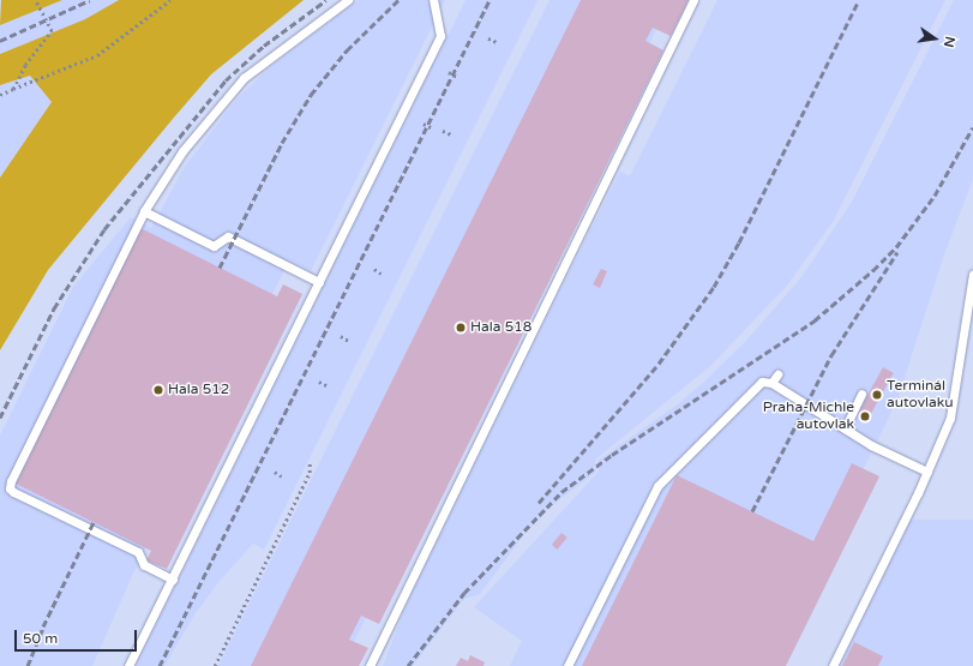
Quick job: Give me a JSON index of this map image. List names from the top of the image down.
{
  "places": [
    "Hala 518",
    "Hala 512",
    "Terminál autovlaku",
    "Praha-Michle autovlak"
  ],
  "scale_bar": "50 m",
  "north": "right"
}
